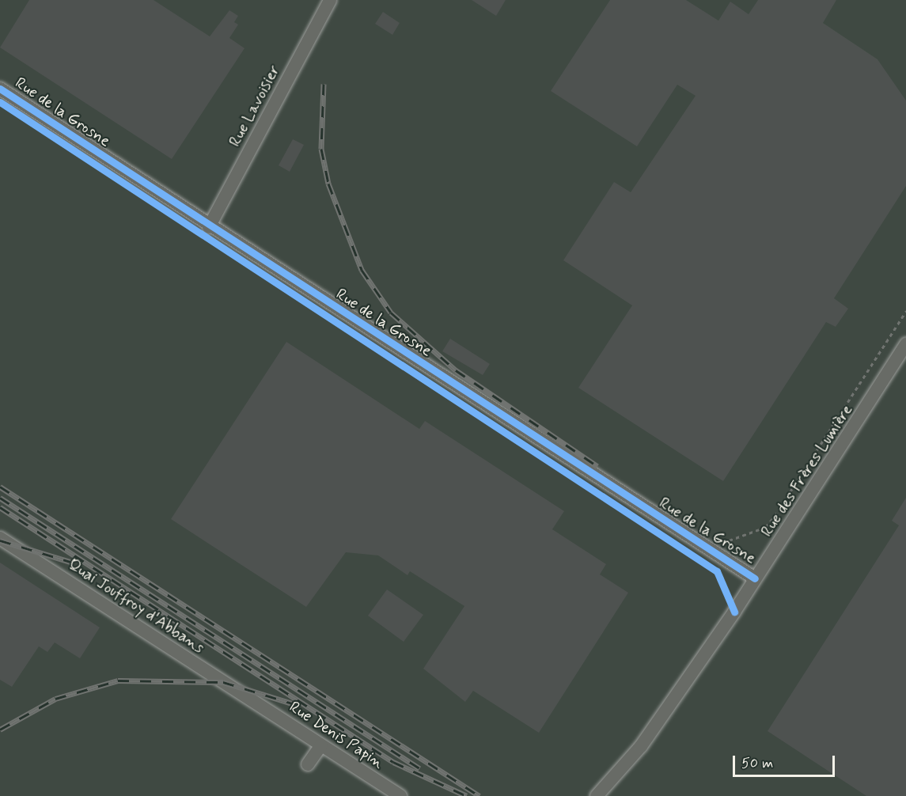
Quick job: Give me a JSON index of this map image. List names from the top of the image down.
{
  "streets": {
    "street": [
      "Rue Lavoisier",
      "Rue de la Grosne",
      "Rue des Frères Lumière",
      "Quai Jouffroy d'Abbans",
      "Rue Denis Papin"
    ]
  },
  "crossings": [
    ["Rue Lavoisier", "Rue de la Grosne"],
    ["Rue de la Grosne", "Rue des Frères Lumière"],
    ["Quai Jouffroy d'Abbans", "Rue Denis Papin"]
  ],
  "scale_bar": "50 m"
}
